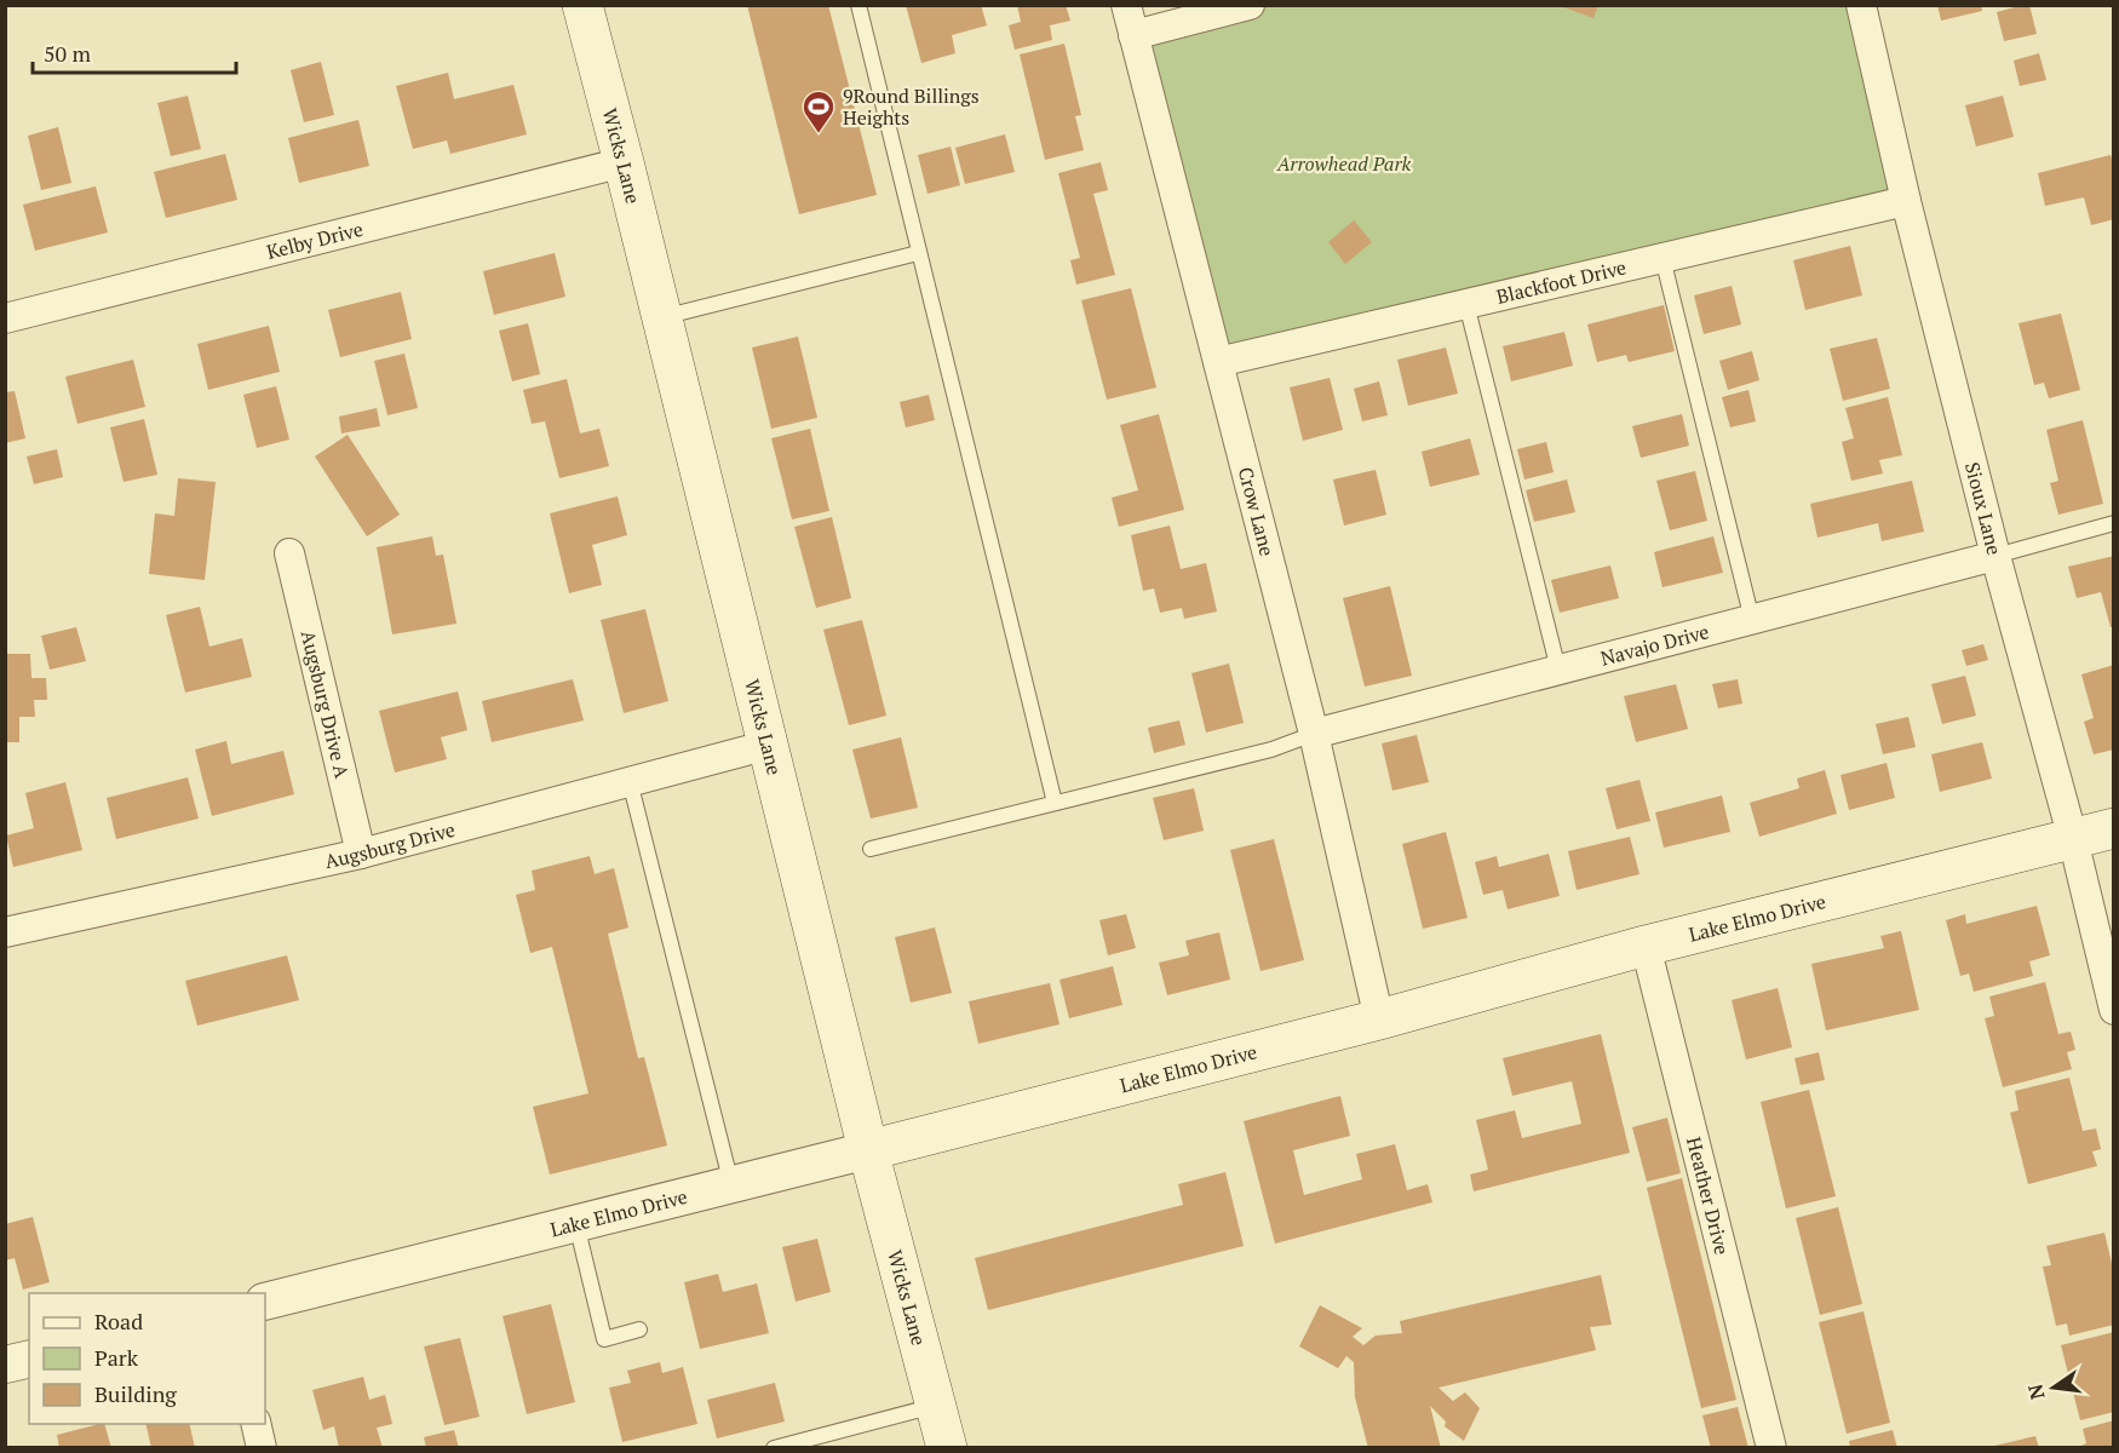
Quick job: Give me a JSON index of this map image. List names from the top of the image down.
{
  "streets": {
    "main road": ["Wicks Lane", "Lake Elmo Drive"],
    "street": [
      "Kelby Drive",
      "Blackfoot Drive",
      "Sioux Lane",
      "Crow Lane",
      "Navajo Drive",
      "Augsburg Drive A",
      "Augsburg Drive",
      "Heather Drive"
    ]
  },
  "crossings": [
    ["Wicks Lane", "Kelby Drive"],
    ["Wicks Lane", "Augsburg Drive"],
    ["Wicks Lane", "Lake Elmo Drive"],
    ["Blackfoot Drive", "Sioux Lane"],
    ["Blackfoot Drive", "Crow Lane"],
    ["Sioux Lane", "Navajo Drive"],
    ["Sioux Lane", "Lake Elmo Drive"],
    ["Crow Lane", "Navajo Drive"],
    ["Crow Lane", "Lake Elmo Drive"],
    ["Augsburg Drive A", "Augsburg Drive"],
    ["Lake Elmo Drive", "Heather Drive"]
  ],
  "parks": ["Arrowhead Park"],
  "places": {
    "sports": ["9Round Billings Heights"]
  },
  "legend": ["Road", "Park", "Building"],
  "scale_bar": "50 m",
  "north": "left"
}
